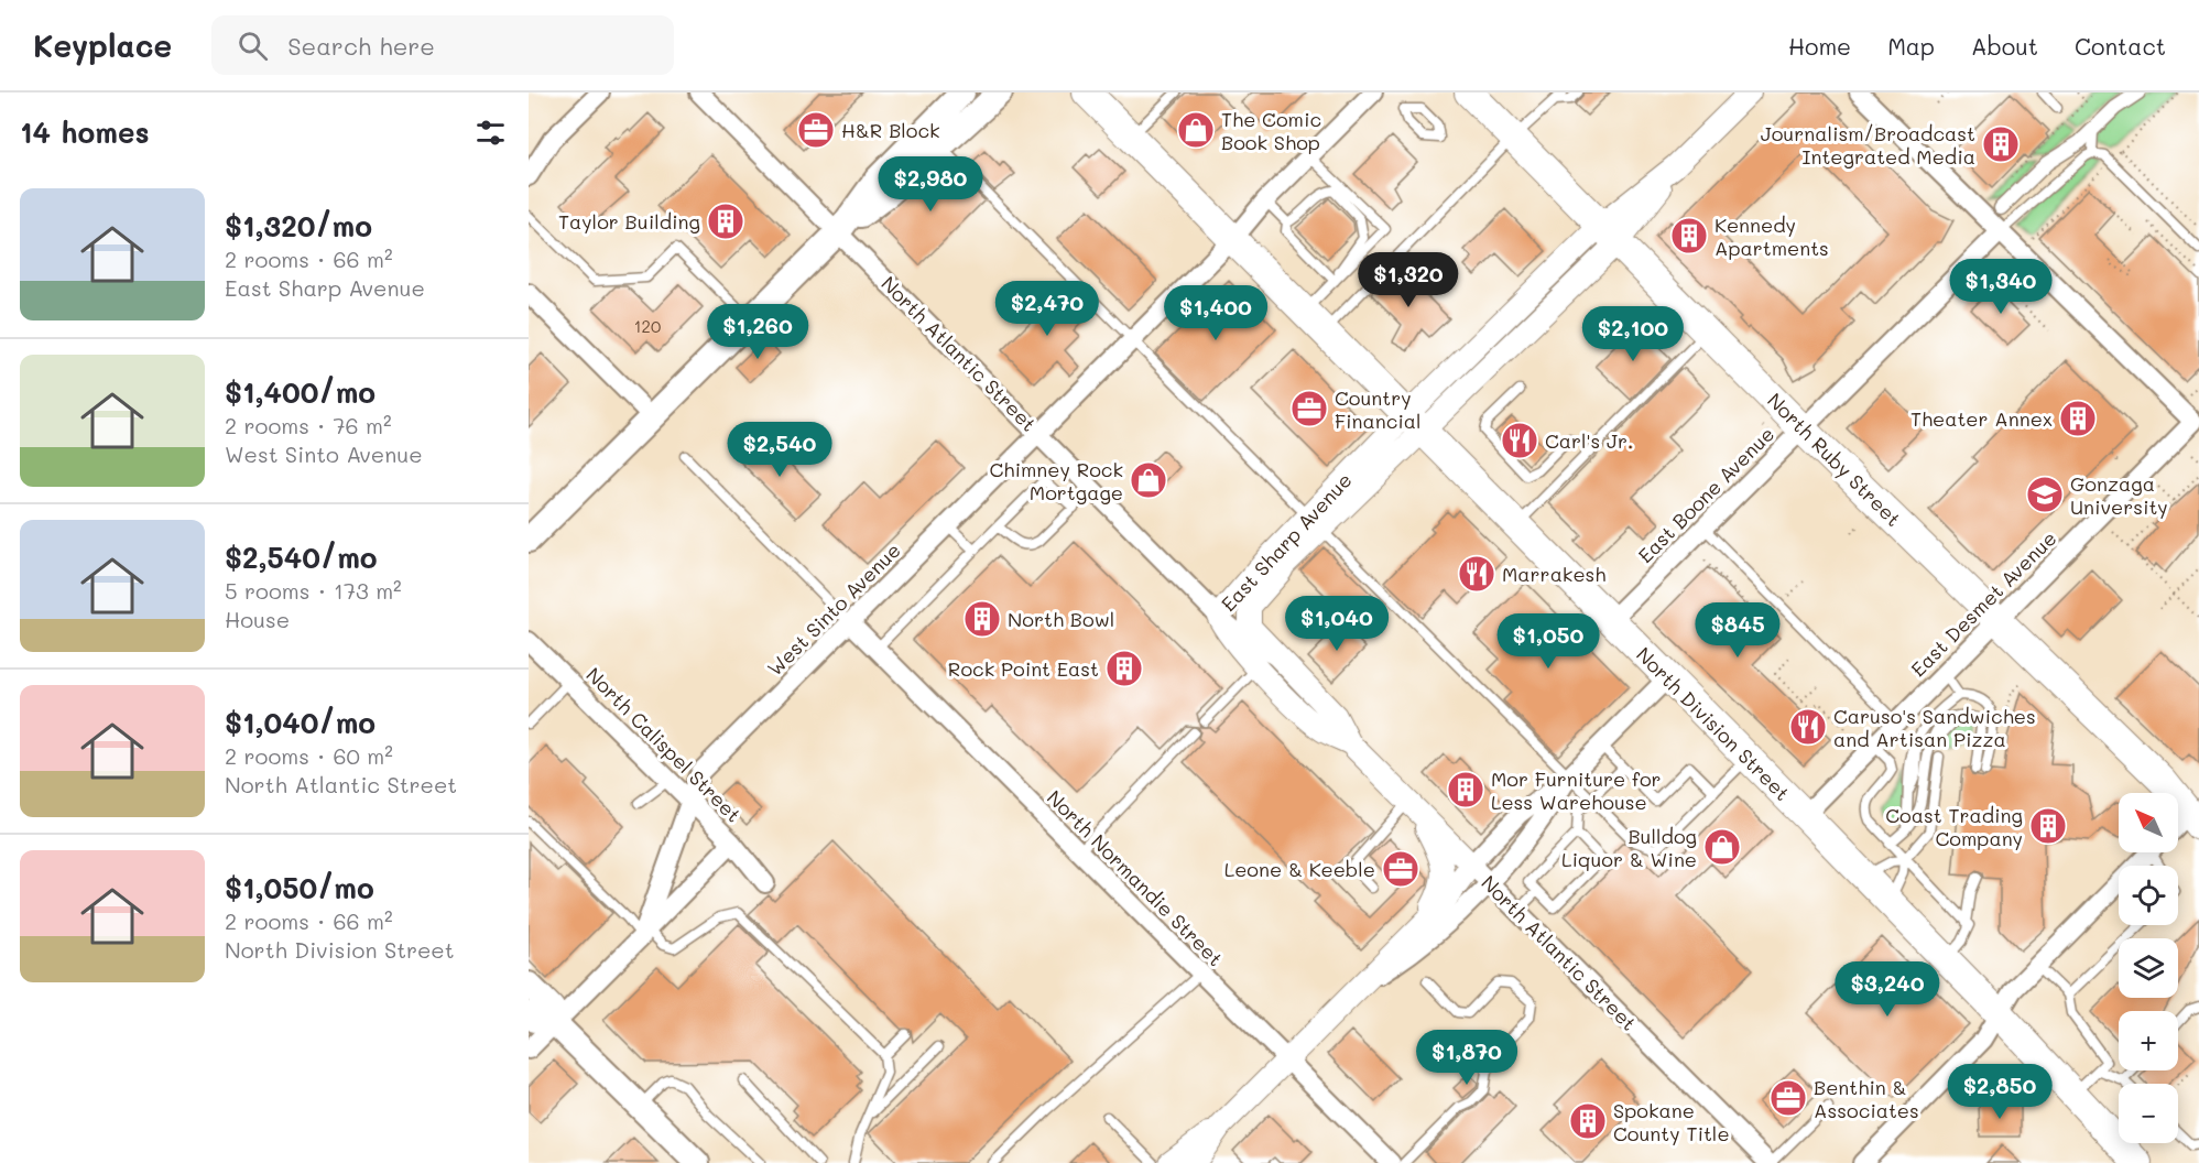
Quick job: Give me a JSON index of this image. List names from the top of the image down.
{
  "streets": {
    "main road": ["North Ruby Street", "North Division Street"],
    "street": [
      "North Atlantic Street",
      "East Boone Avenue",
      "East Sharp Avenue",
      "East Desmet Avenue",
      "West Sinto Avenue",
      "North Calispel Street",
      "North Normandie Street"
    ]
  },
  "crossings": [
    ["North Atlantic Street", "East Sharp Avenue"],
    ["North Atlantic Street", "West Sinto Avenue"],
    ["North Ruby Street", "East Boone Avenue"],
    ["North Ruby Street", "East Sharp Avenue"],
    ["North Ruby Street", "East Desmet Avenue"],
    ["East Boone Avenue", "North Division Street"],
    ["East Sharp Avenue", "North Division Street"],
    ["East Desmet Avenue", "North Division Street"],
    ["West Sinto Avenue", "North Division Street"],
    ["West Sinto Avenue", "North Calispel Street"],
    ["West Sinto Avenue", "North Normandie Street"]
  ],
  "places": {
    "office": [
      "H&R Block",
      "Country Financial",
      "Leone & Keeble",
      "Benthin & Associates"
    ],
    "shop": ["The Comic Book Shop", "Chimney Rock Mortgage", "Bulldog Liquor & Wine"],
    "building": [
      "Journalism/Broadcast Integrated Media",
      "Taylor Building",
      "Kennedy Apartments",
      "Theater Annex",
      "North Bowl",
      "Rock Point East",
      "Mor Furniture for Less Warehouse",
      "Coast Trading Company",
      "Spokane County Title"
    ],
    "restaurant": ["Carl's Jr.", "Marrakesh", "Caruso's Sandwiches and Artisan Pizza"],
    "school or university": ["Gonzaga University"]
  },
  "house_numbers": ["120"],
  "north": "top left",
  "page": {
    "header": "Keyplace",
    "search": "Search here",
    "nav": [
      "Home",
      "Map",
      "About",
      "Contact"
    ],
    "heading": "14 homes",
    "price": [
      "$2,980",
      "$1,320",
      "$1,340",
      "$2,470",
      "$1,400",
      "$1,260",
      "$2,100",
      "$2,540",
      "$1,040",
      "$845",
      "$1,050",
      "$3,240",
      "$1,870",
      "$2,850"
    ],
    "list": [
      {
        "name": "$1,320/mo",
        "note": "2 rooms · 66 m² · East Sharp Avenue"
      },
      {
        "name": "$1,400/mo",
        "note": "2 rooms · 76 m² · West Sinto Avenue"
      },
      {
        "name": "$2,540/mo",
        "note": "5 rooms · 173 m² · House"
      },
      {
        "name": "$1,040/mo",
        "note": "2 rooms · 60 m² · North Atlantic Street"
      },
      {
        "name": "$1,050/mo",
        "note": "2 rooms · 66 m² · North Division Street"
      }
    ],
    "map_buttons": ["+", "−"]
  }
}
